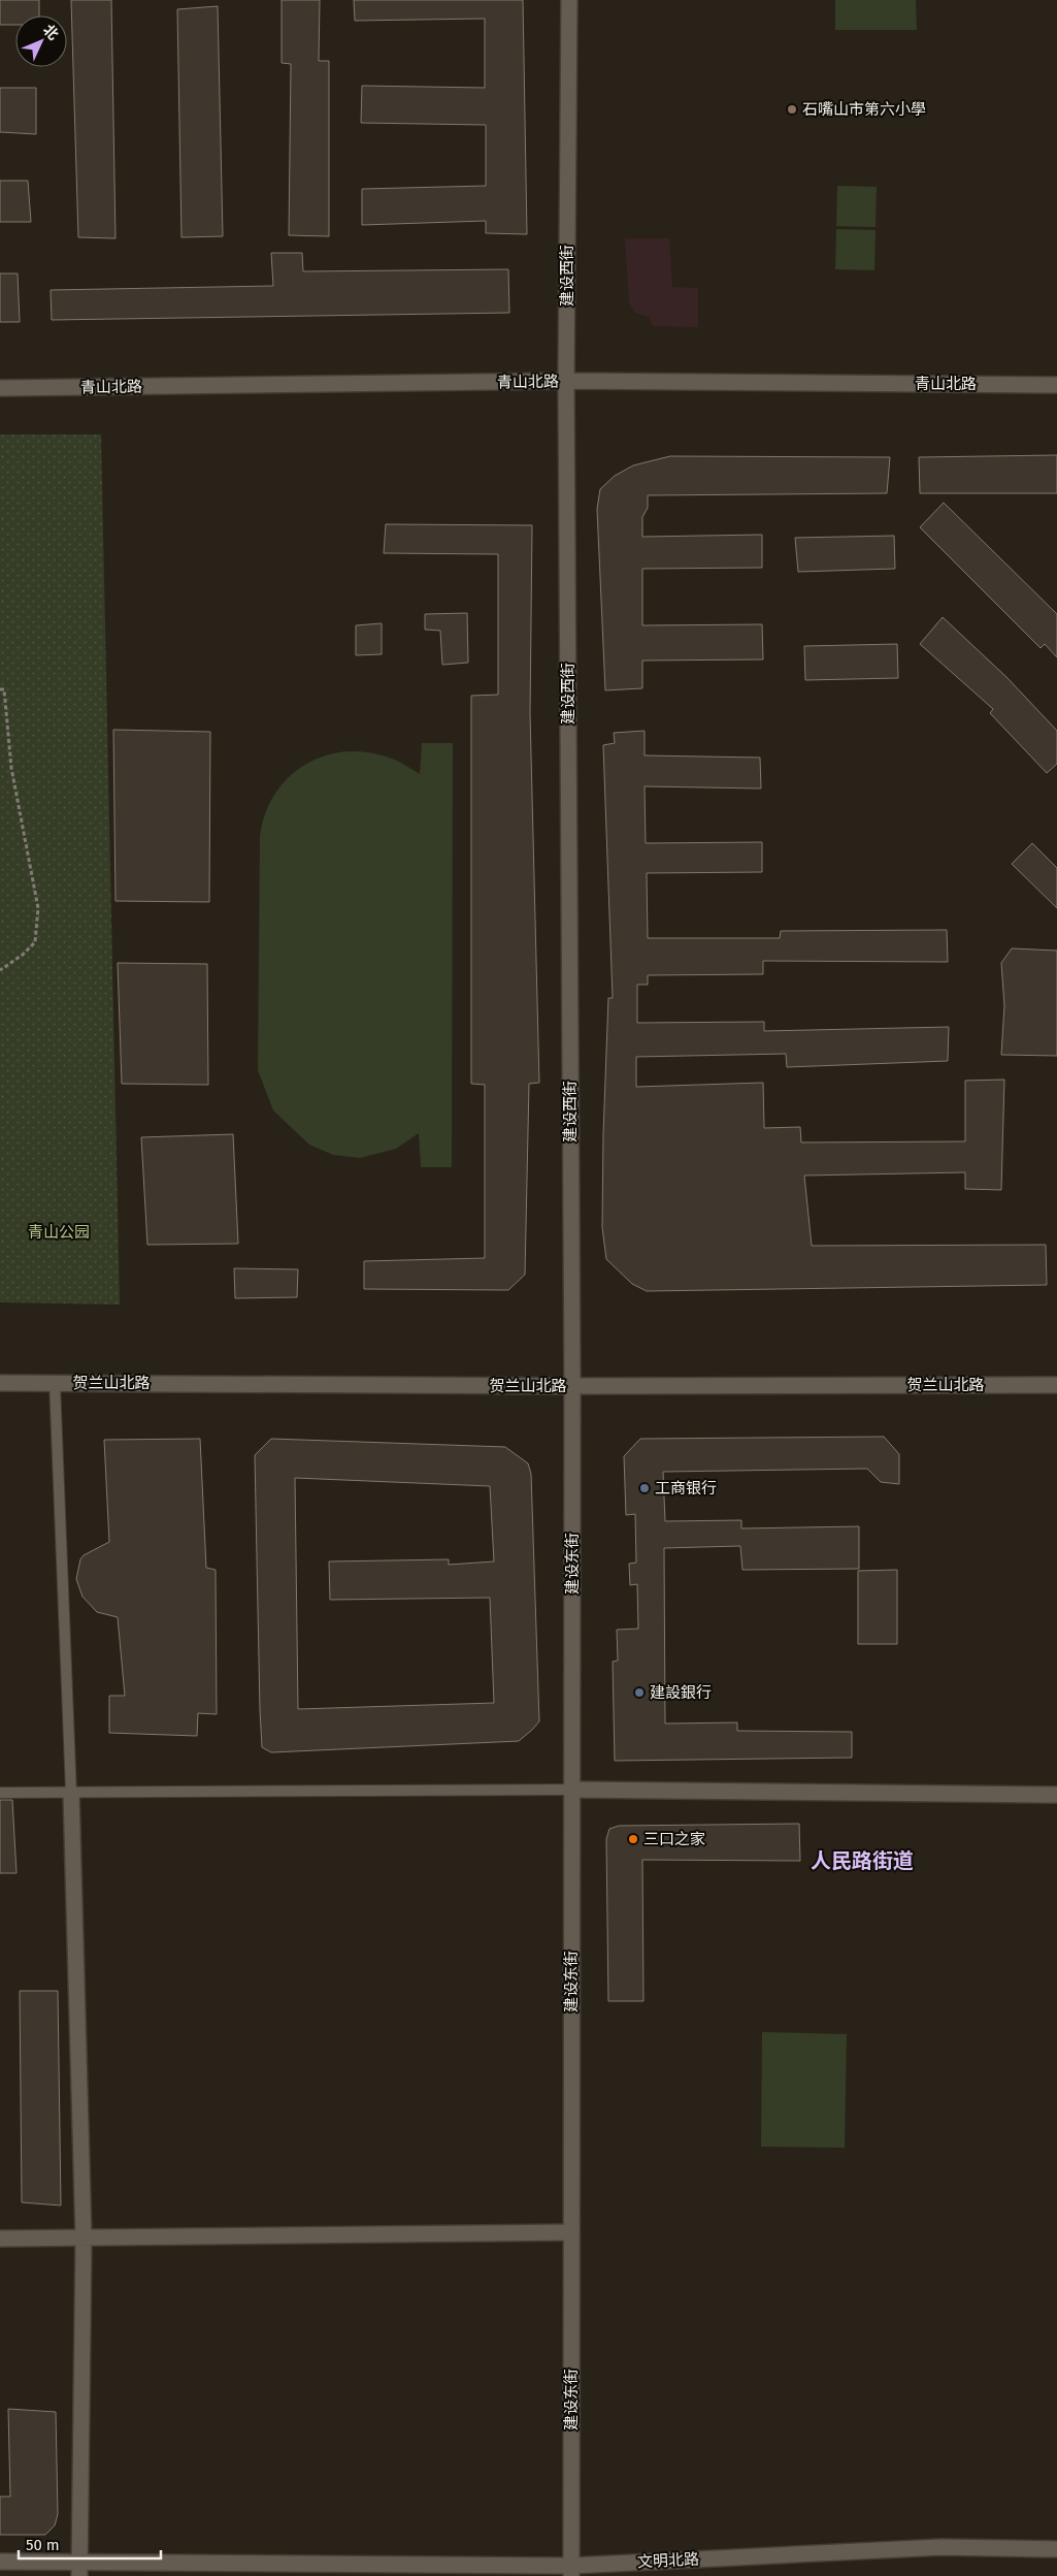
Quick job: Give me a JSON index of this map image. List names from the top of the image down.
{
  "streets": {
    "main road": [
      "建设西街",
      "青山北路",
      "贺兰山北路",
      "建设东街",
      "文明北路"
    ]
  },
  "crossings": [
    ["建设西街", "青山北路"],
    ["建设西街", "贺兰山北路"],
    ["建设西街", "建设东街"],
    ["贺兰山北路", "建设东街"],
    ["建设东街", "文明北路"]
  ],
  "districts": ["人民路街道"],
  "parks": ["青山公园"],
  "places": [
    "石嘴山市第六小學",
    "工商银行",
    "建設銀行",
    "三口之家"
  ],
  "scale_bar": "50 m",
  "north": "top right"
}
